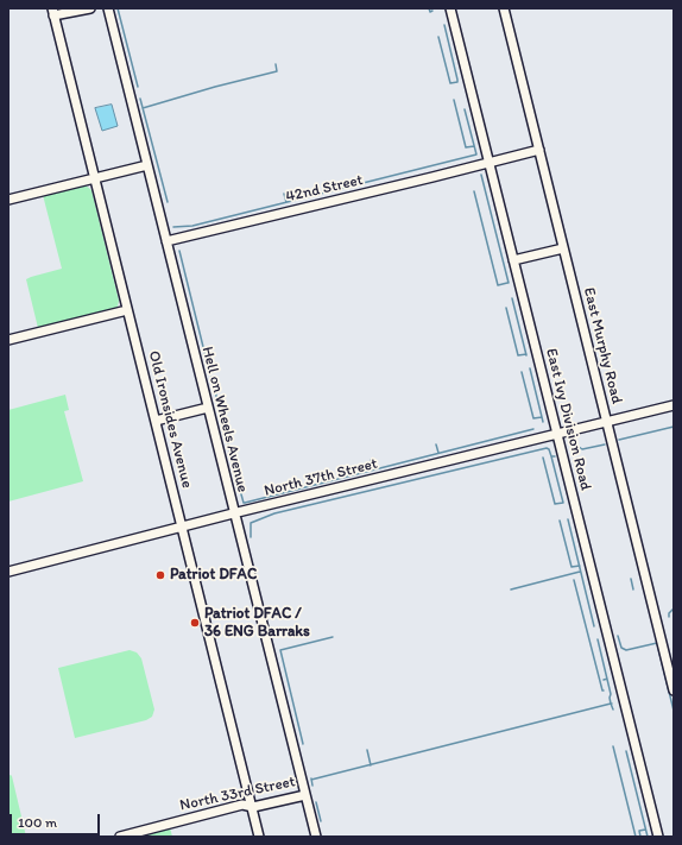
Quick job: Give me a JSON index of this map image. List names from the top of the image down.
{
  "streets": {
    "street": [
      "42nd Street",
      "East Murphy Road",
      "Old Ironsides Avenue",
      "Hell on Wheels Avenue",
      "East Ivy Division Road",
      "North 37th Street",
      "North 33rd Street"
    ]
  },
  "crossings": [
    ["42nd Street", "East Murphy Road"],
    ["42nd Street", "Hell on Wheels Avenue"],
    ["42nd Street", "East Ivy Division Road"],
    ["East Murphy Road", "North 37th Street"],
    ["Old Ironsides Avenue", "North 37th Street"],
    ["Old Ironsides Avenue", "North 33rd Street"],
    ["Hell on Wheels Avenue", "North 37th Street"],
    ["Hell on Wheels Avenue", "North 33rd Street"],
    ["East Ivy Division Road", "North 37th Street"]
  ],
  "places": ["Patriot DFAC", "Patriot DFAC / 36 ENG Barraks"],
  "scale_bar": "100 m"
}
